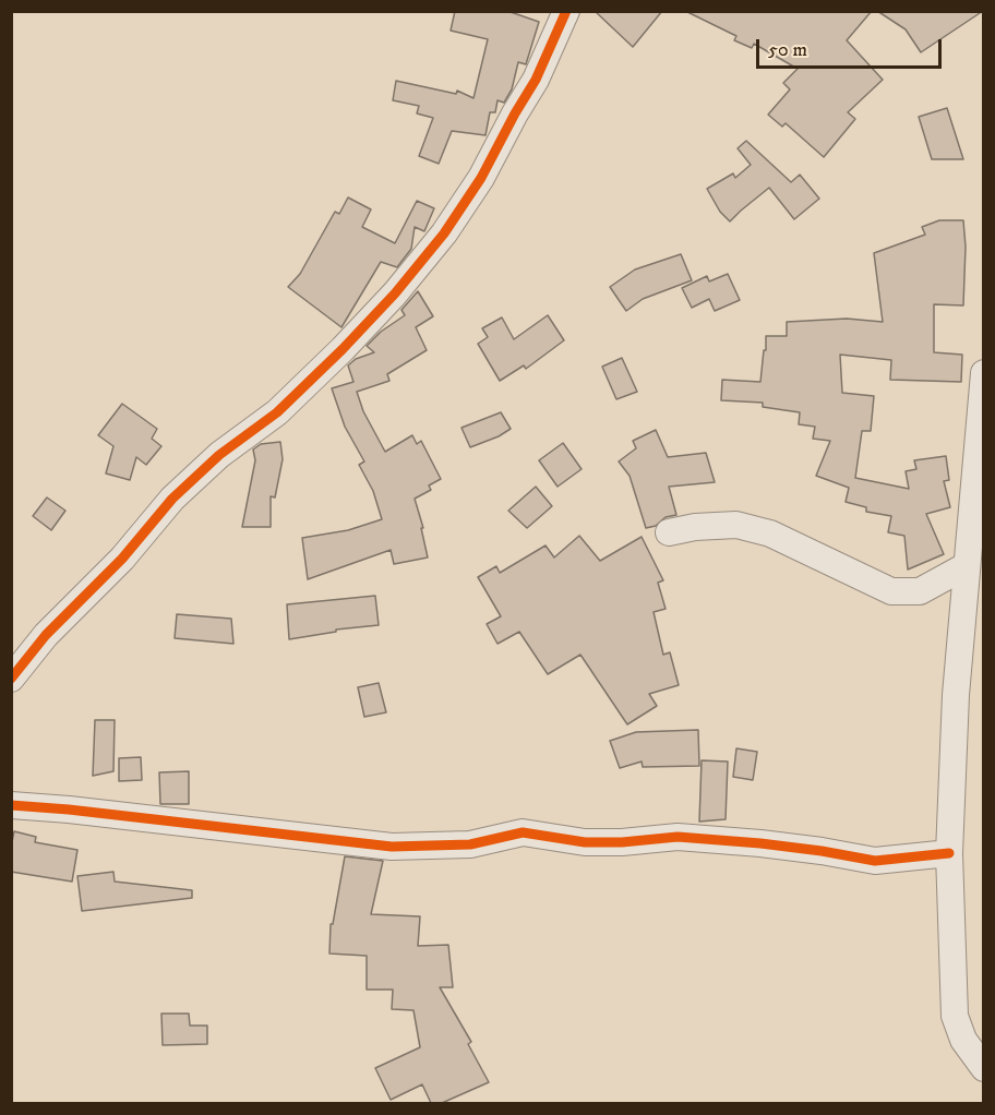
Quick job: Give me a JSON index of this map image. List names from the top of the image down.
{
  "scale_bar": "50 m"
}
